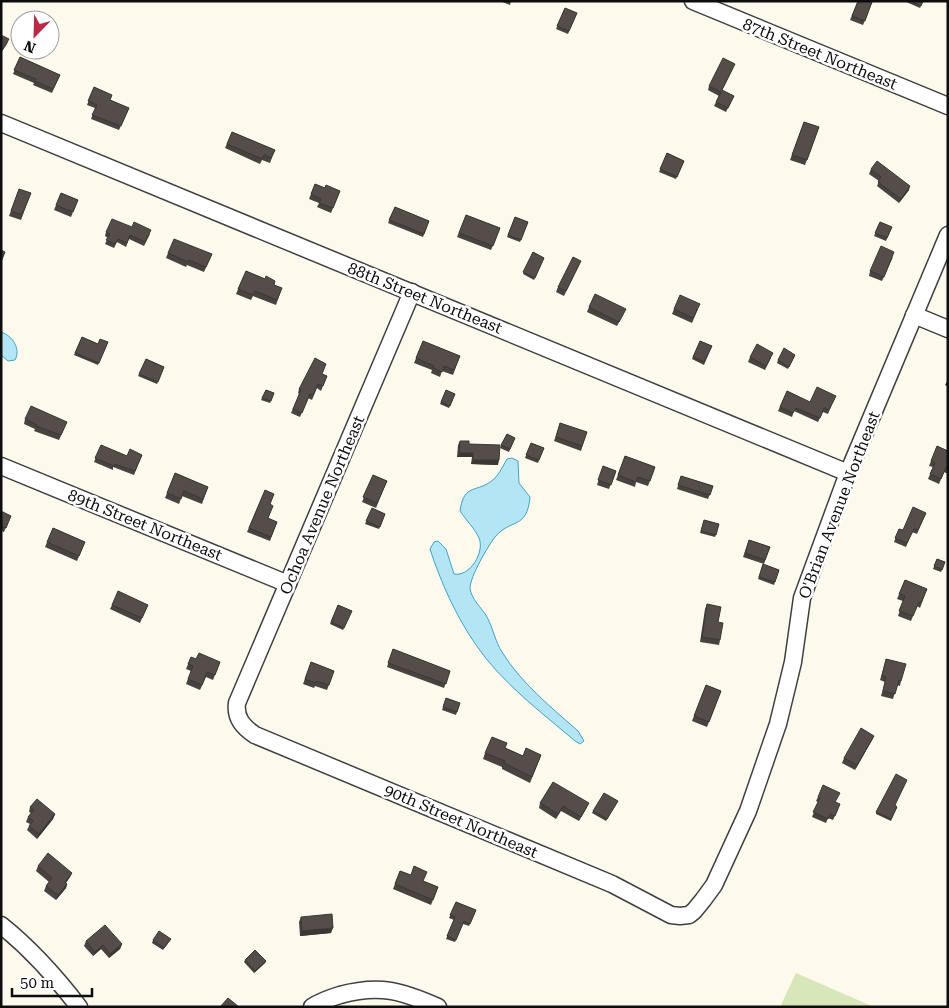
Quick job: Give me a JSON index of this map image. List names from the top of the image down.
{
  "streets": {
    "street": [
      "87th Street Northeast",
      "88th Street Northeast",
      "Ochoa Avenue Northeast",
      "O'Brian Avenue Northeast",
      "89th Street Northeast",
      "90th Street Northeast"
    ]
  },
  "crossings": [
    ["88th Street Northeast", "Ochoa Avenue Northeast"],
    ["88th Street Northeast", "O'Brian Avenue Northeast"],
    ["Ochoa Avenue Northeast", "89th Street Northeast"],
    ["Ochoa Avenue Northeast", "90th Street Northeast"],
    ["O'Brian Avenue Northeast", "90th Street Northeast"]
  ],
  "scale_bar": "50 m",
  "north": "bottom left"
}
